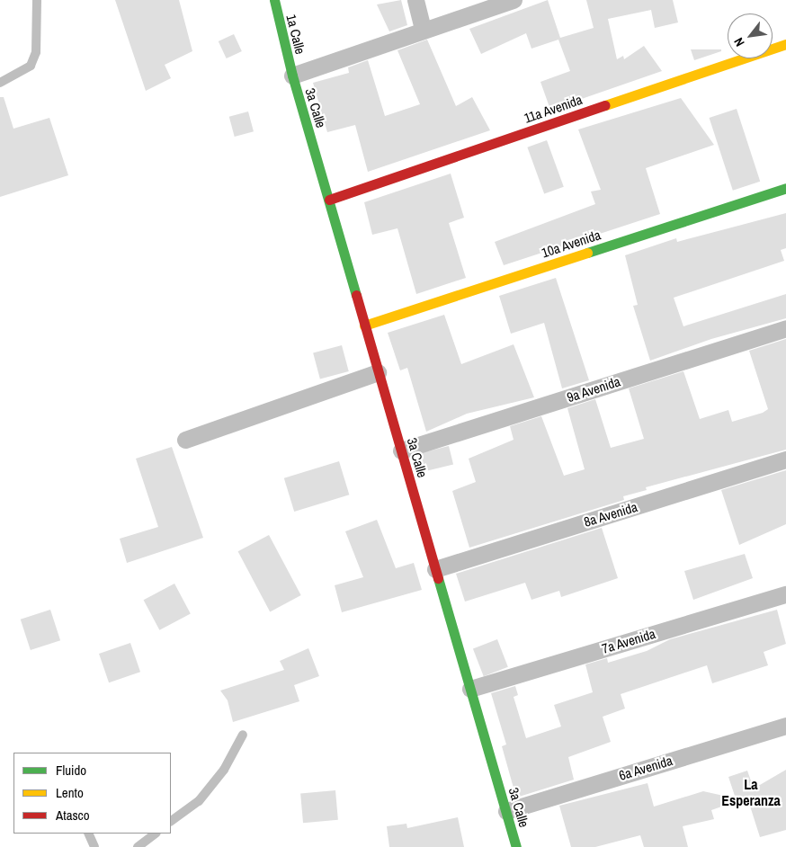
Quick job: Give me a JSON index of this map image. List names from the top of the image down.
{
  "streets": {
    "street": [
      "1a Calle",
      "3a Calle",
      "11a Avenida",
      "10a Avenida",
      "9a Avenida",
      "8a Avenida",
      "7a Avenida",
      "6a Avenida"
    ]
  },
  "crossings": [
    ["1a Calle", "3a Calle"],
    ["3a Calle", "11a Avenida"],
    ["3a Calle", "10a Avenida"],
    ["3a Calle", "9a Avenida"],
    ["3a Calle", "8a Avenida"],
    ["3a Calle", "7a Avenida"],
    ["3a Calle", "6a Avenida"]
  ],
  "districts": ["La Esperanza"],
  "legend": ["Fluido", "Lento", "Atasco"],
  "north": "bottom left"
}
